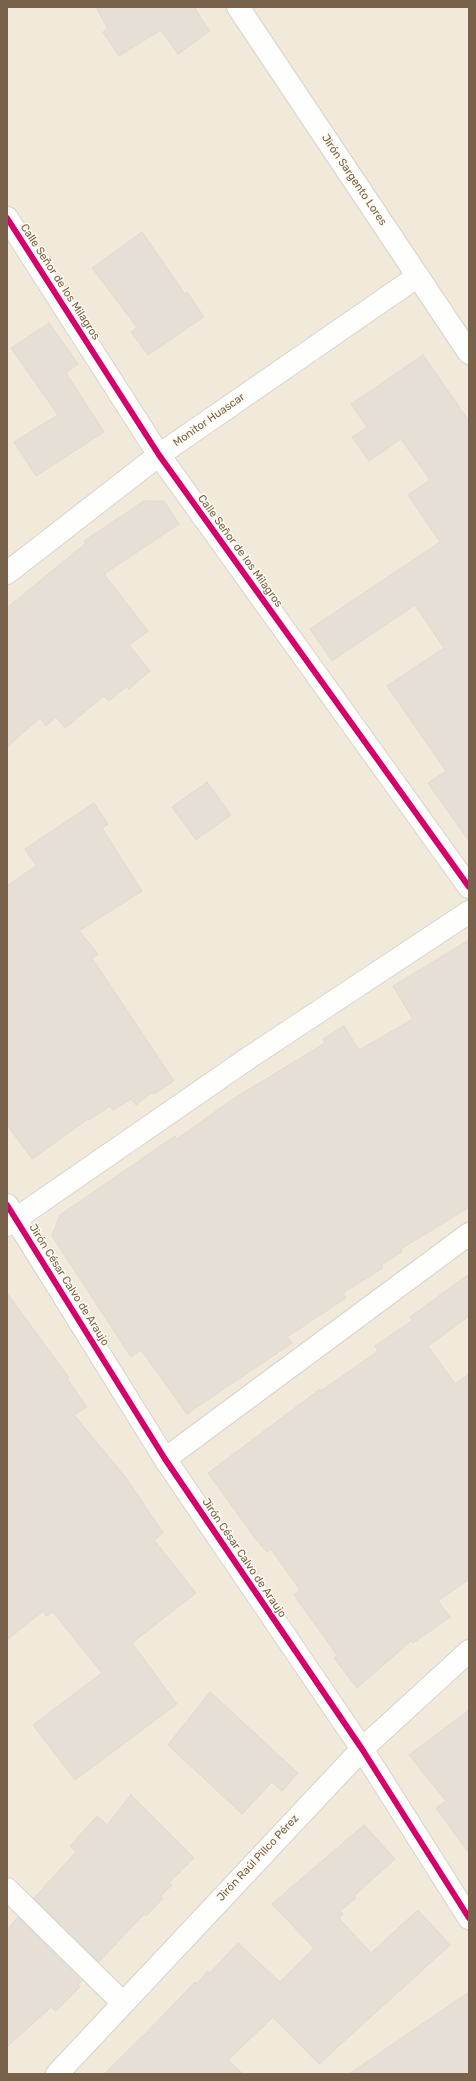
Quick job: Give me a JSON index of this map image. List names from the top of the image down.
{
  "streets": {
    "street": [
      "Jirón Sargento Lores",
      "Calle Señor de los Milagros",
      "Monitor Huascar",
      "Jirón César Calvo de Araujo",
      "Jirón Raúl Pillco Pérez"
    ]
  },
  "crossings": [
    ["Jirón Sargento Lores", "Monitor Huascar"],
    ["Calle Señor de los Milagros", "Monitor Huascar"],
    ["Jirón César Calvo de Araujo", "Jirón Raúl Pillco Pérez"]
  ]
}
